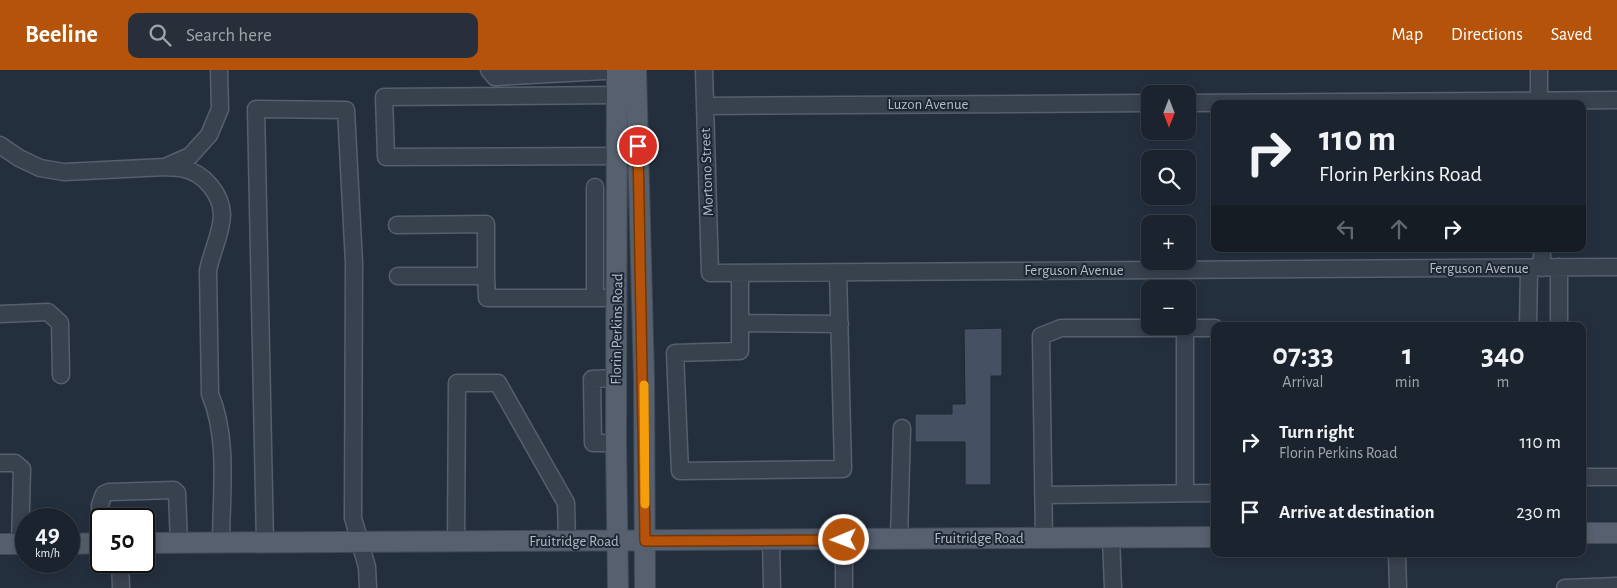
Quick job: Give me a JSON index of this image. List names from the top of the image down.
{
  "streets": {
    "main road": ["Florin Perkins Road", "Fruitridge Road"],
    "street": ["Luzon Avenue", "Mortono Street", "Ferguson Avenue"]
  },
  "crossings": [
    ["Luzon Avenue", "Mortono Street"],
    ["Mortono Street", "Ferguson Avenue"],
    ["Florin Perkins Road", "Fruitridge Road"]
  ],
  "north": "bottom",
  "page": {
    "header": "Beeline",
    "search": "Search here",
    "nav": ["Map", "Directions", "Saved"],
    "map_buttons": ["+", "−"],
    "turn": ["110 m", "Florin Perkins Road"],
    "eta": [
      "07:33",
      "Arrival",
      "1",
      "min",
      "340",
      "m"
    ],
    "list": [
      {
        "name": "Turn right",
        "note": "Florin Perkins Road",
        "value": "110 m"
      },
      {
        "name": "Arrive at destination",
        "value": "230 m"
      }
    ],
    "speed": "49 km/h",
    "limit": "50"
  }
}
